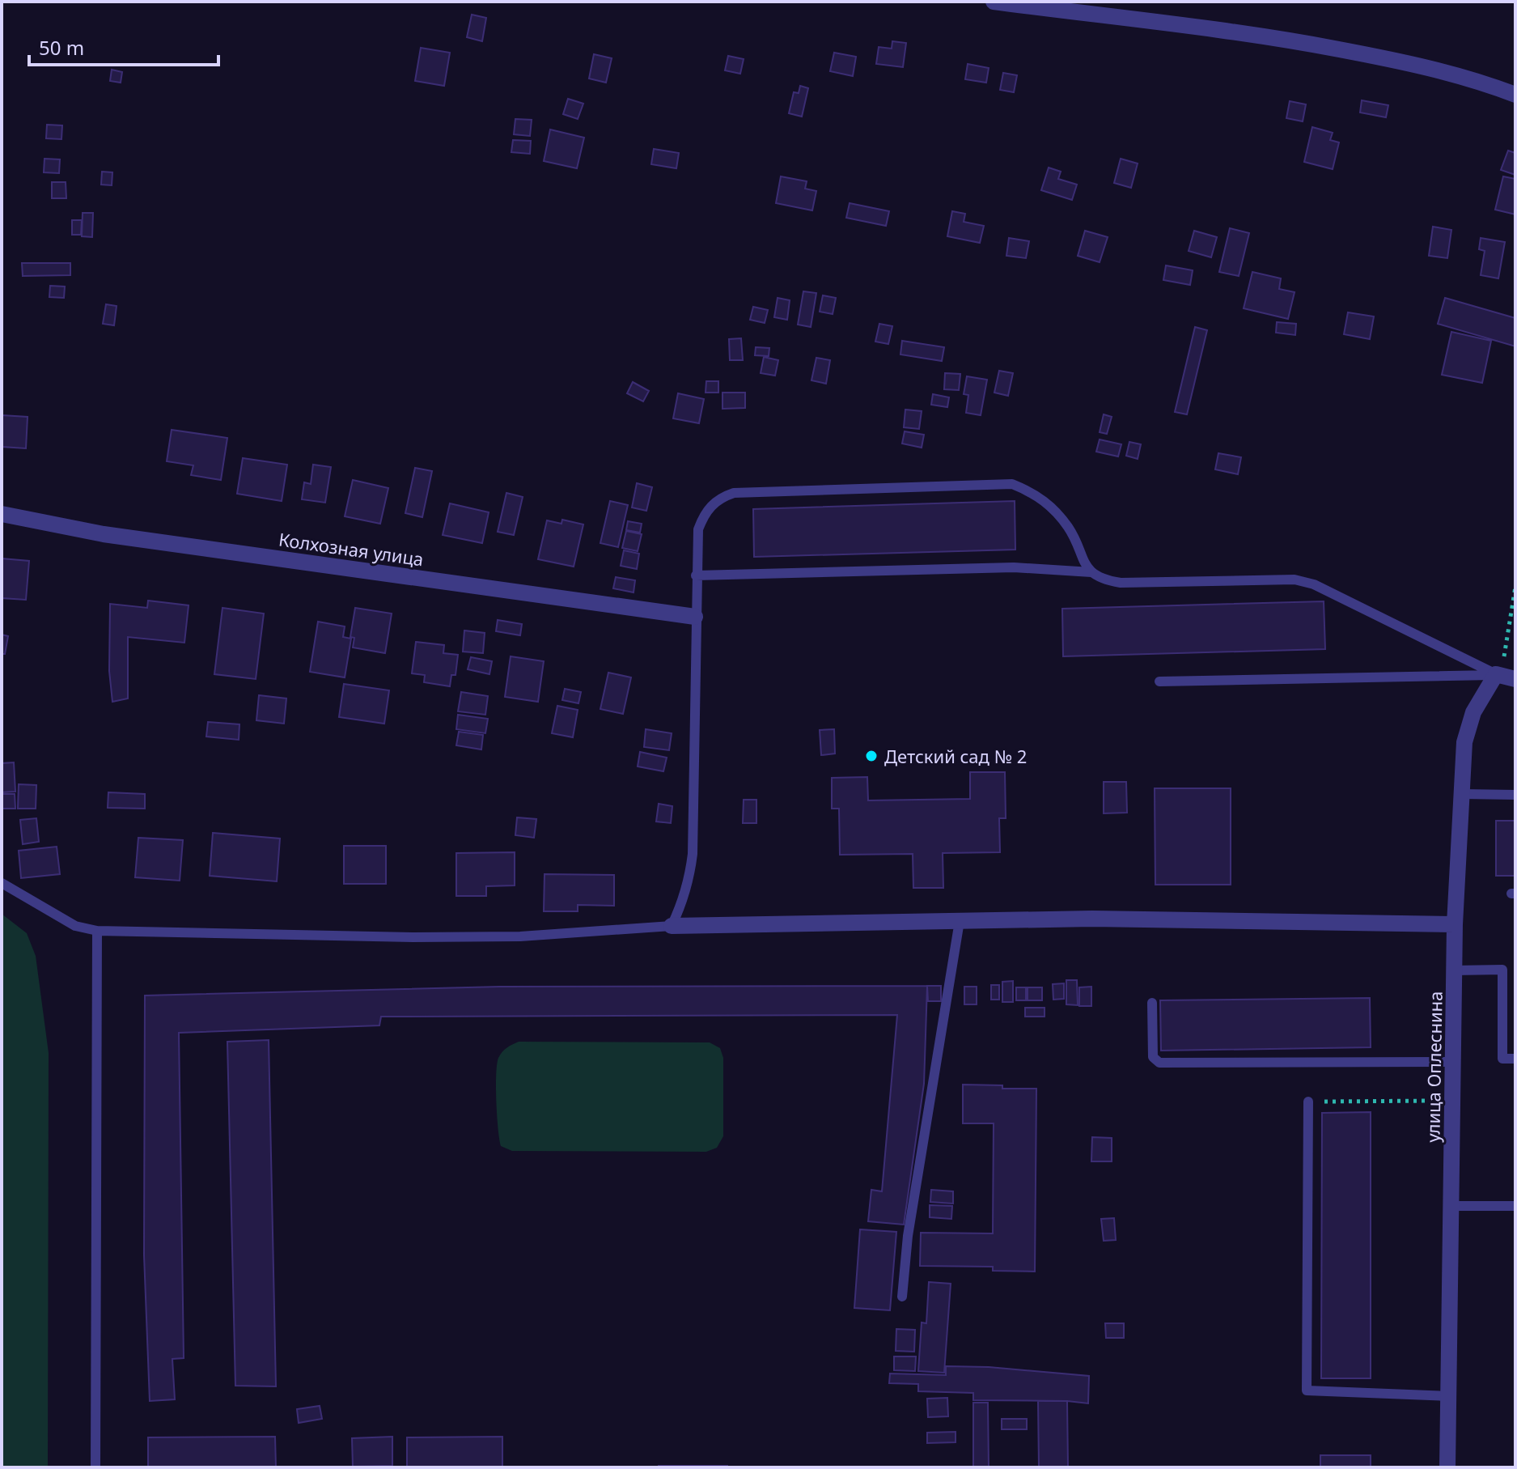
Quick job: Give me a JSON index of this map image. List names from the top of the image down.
{
  "streets": {
    "street": ["Колхозная улица", "улица Оплеснина"]
  },
  "places": ["Детский сад № 2"],
  "scale_bar": "50 m"
}
